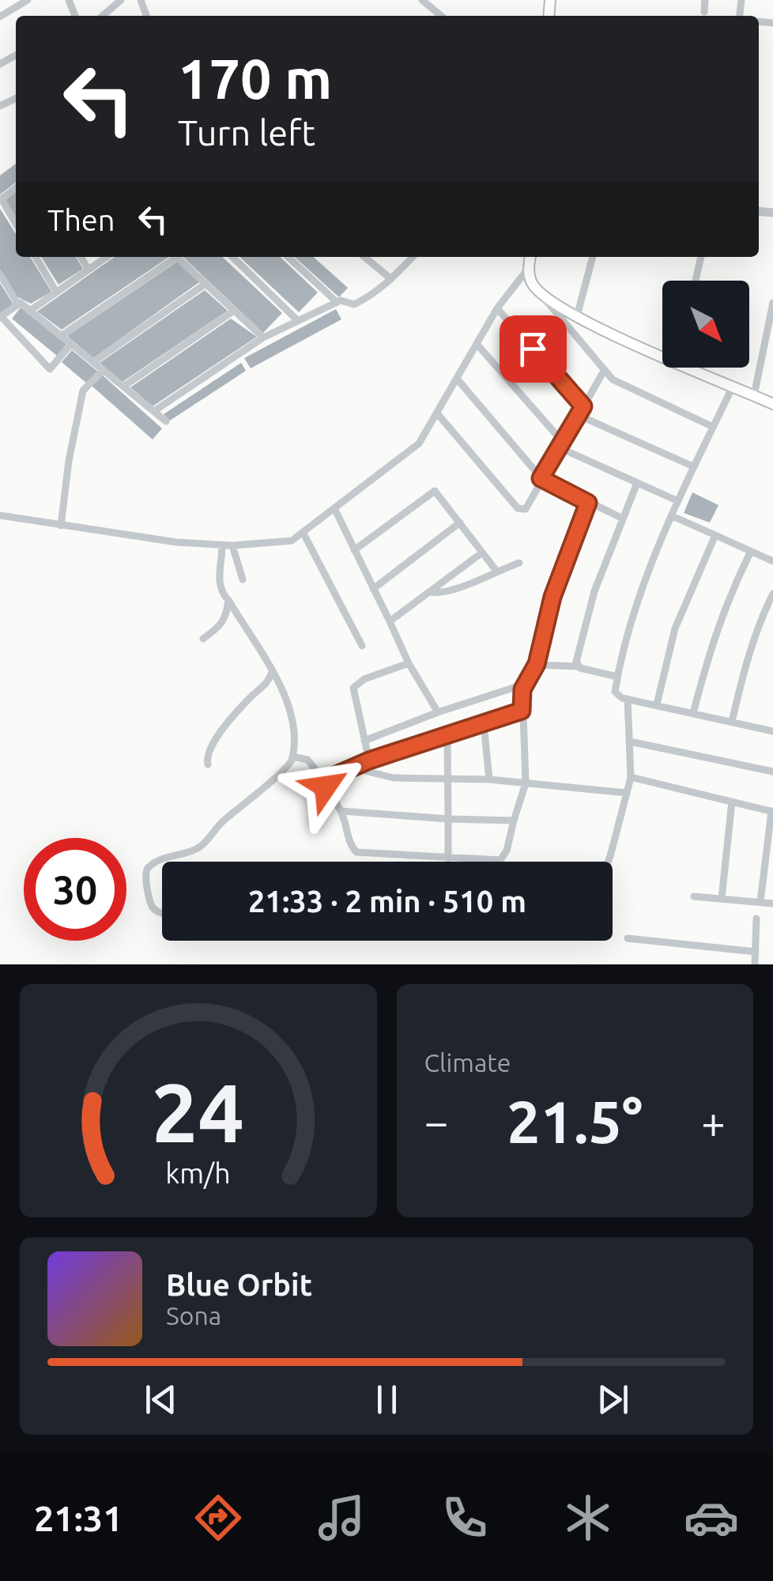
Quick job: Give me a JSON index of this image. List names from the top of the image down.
{
  "north": "bottom right",
  "page": {
    "turn": ["170 m", "Turn left"],
    "then": "Then",
    "limit": "30",
    "trip": "21:33 · 2 min · 510 m",
    "tile": "Climate",
    "heat": ["−", "21.5°", "+"],
    "song": ["Blue Orbit", "Sona"],
    "tabs": "21:31",
    "gauge": ["24", "km/h"]
  }
}
